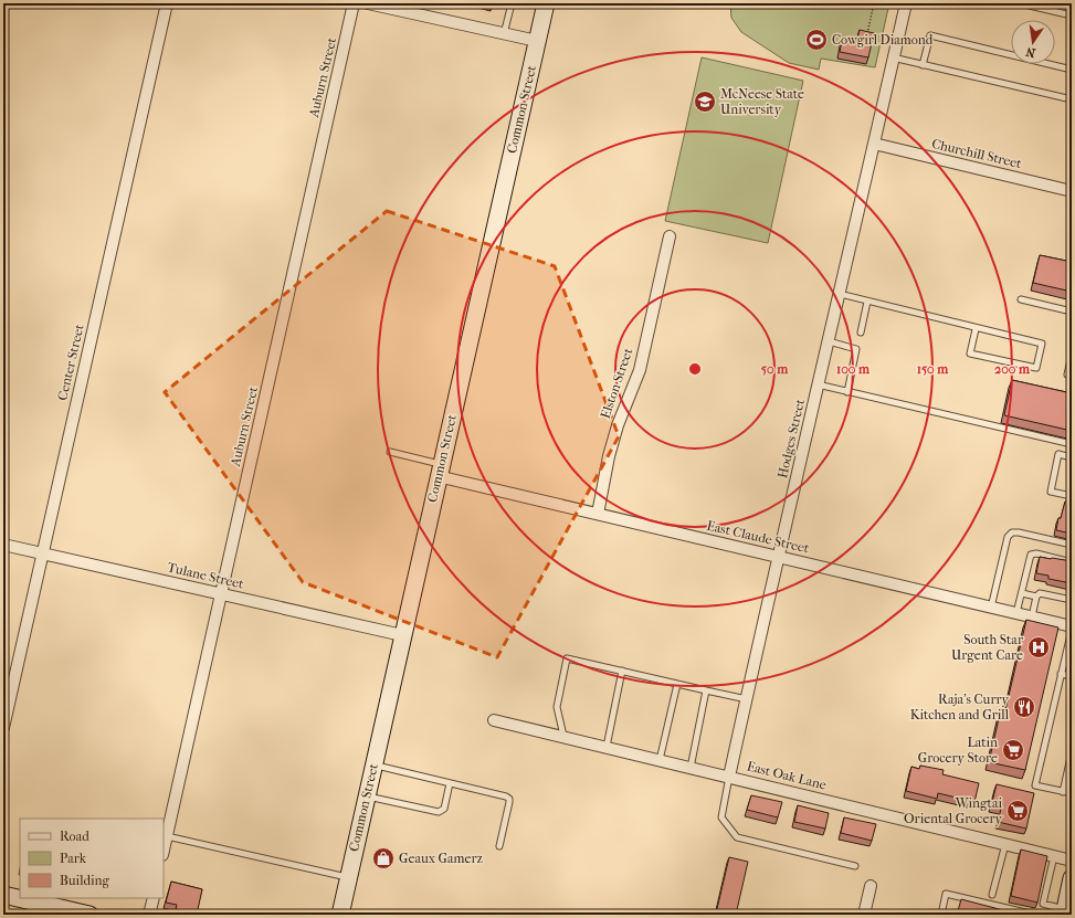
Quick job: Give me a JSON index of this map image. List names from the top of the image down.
{
  "streets": {
    "street": [
      "Auburn Street",
      "Common Street",
      "Churchill Street",
      "Center Street",
      "Elston Street",
      "Hodges Street",
      "East Claude Street",
      "Tulane Street",
      "East Oak Lane"
    ]
  },
  "crossings": [
    ["Auburn Street", "Tulane Street"],
    ["Common Street", "East Claude Street"],
    ["Common Street", "Tulane Street"],
    ["Churchill Street", "Hodges Street"],
    ["Center Street", "Tulane Street"],
    ["Elston Street", "East Claude Street"],
    ["Hodges Street", "East Claude Street"],
    ["Hodges Street", "East Oak Lane"]
  ],
  "places": {
    "sports": ["Cowgirl Diamond"],
    "school or university": ["McNeese State University"],
    "hospital": ["South Star Urgent Care"],
    "restaurant": ["Raja's Curry Kitchen and Grill"],
    "supermarket": ["Latin Grocery Store", "Wingtai Oriental Grocery"],
    "shop": ["Geaux Gamerz"]
  },
  "legend": ["Road", "Park", "Building"],
  "north": "bottom",
  "rings": [
    "50 m",
    "100 m",
    "150 m",
    "200 m"
  ]
}
